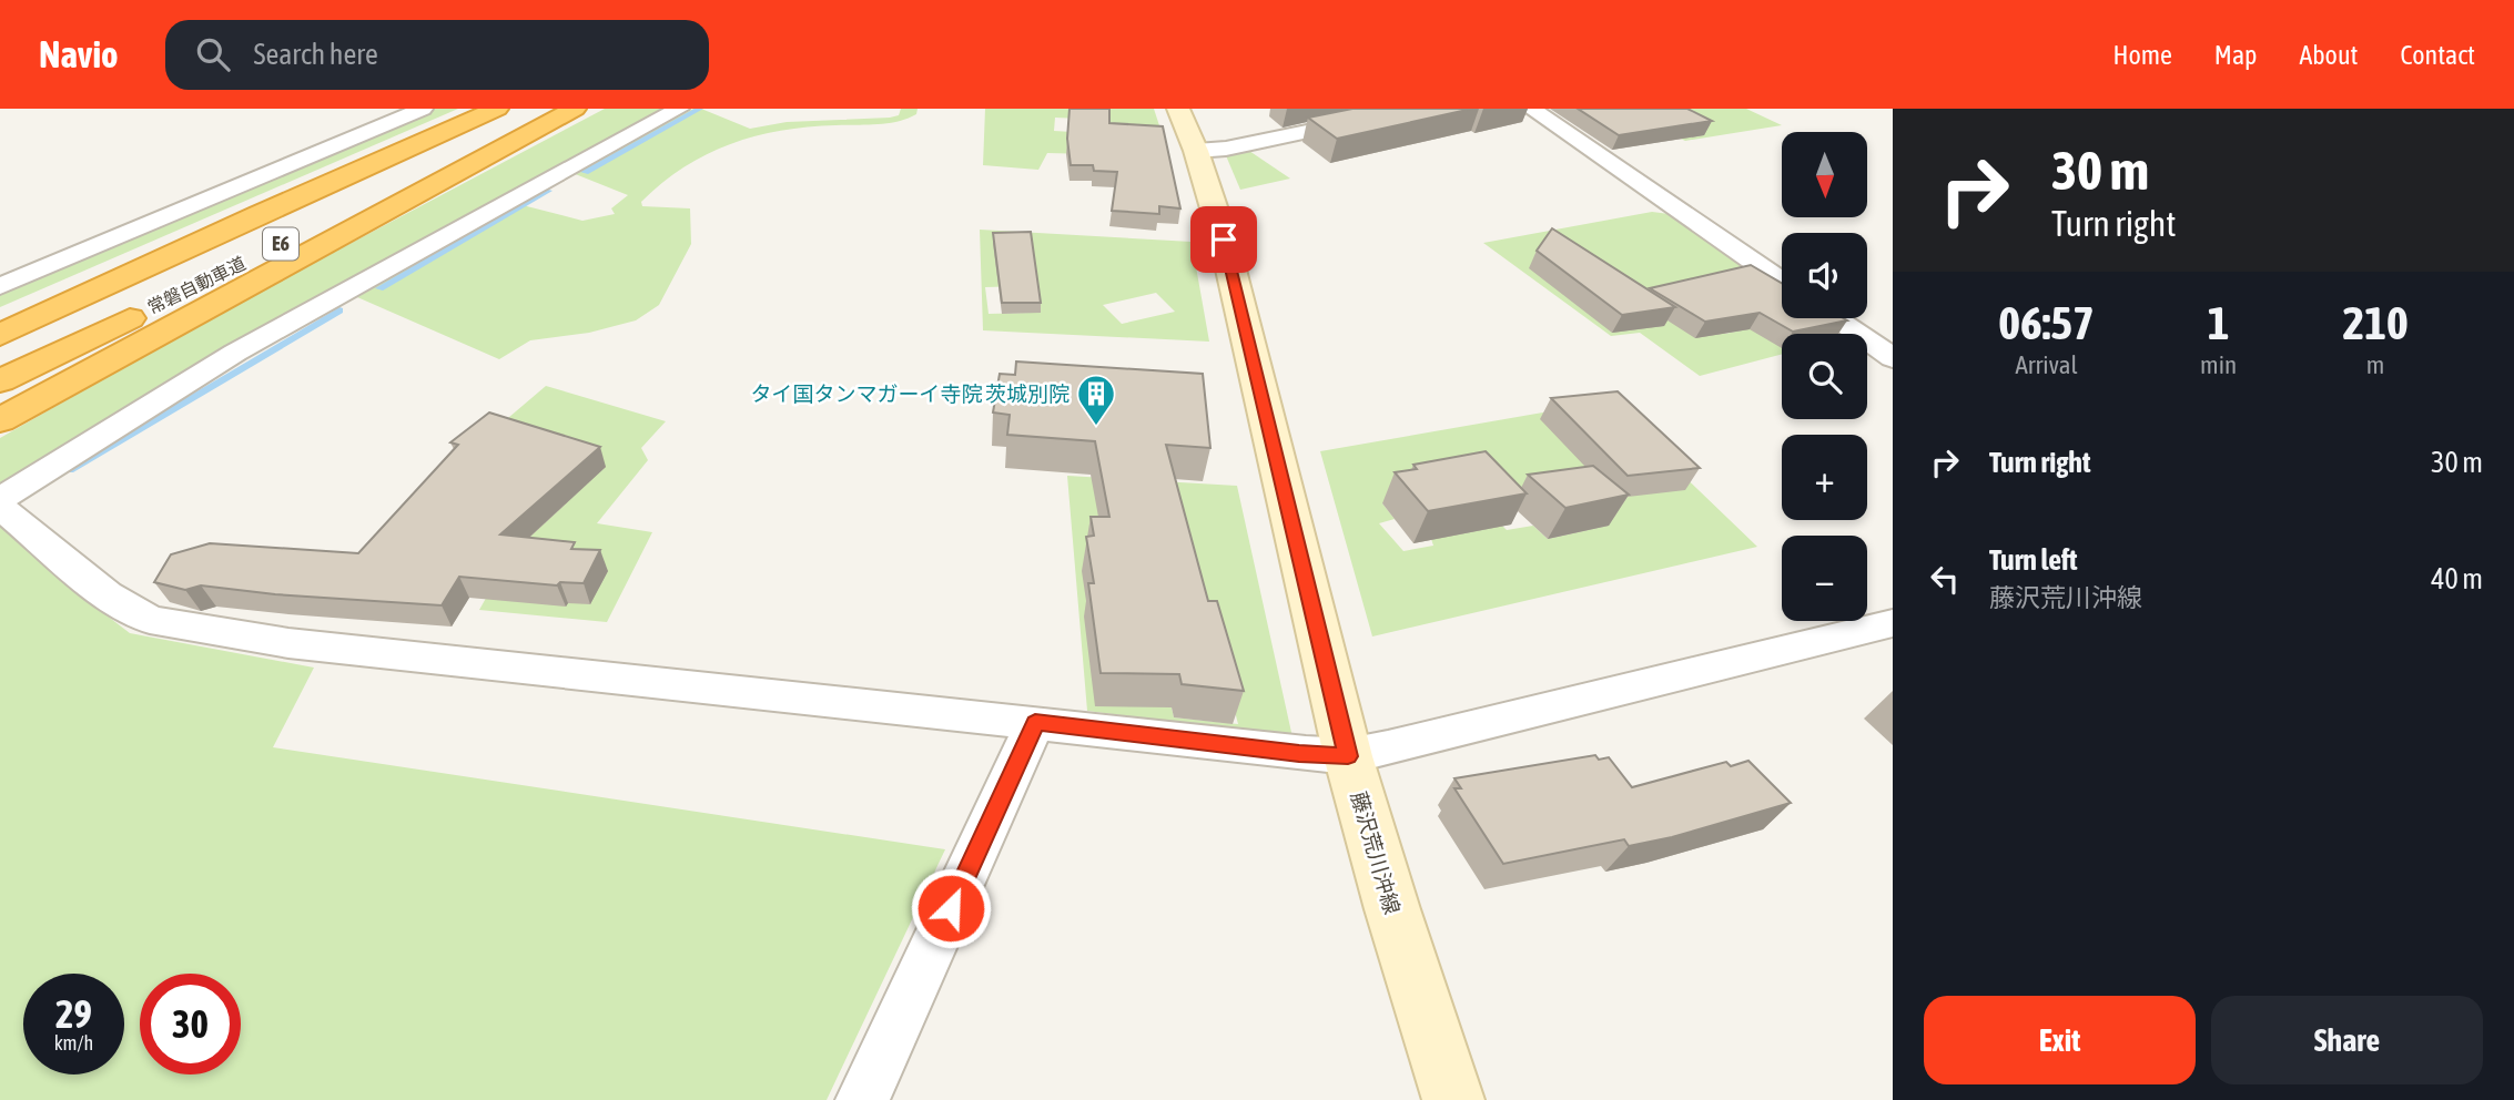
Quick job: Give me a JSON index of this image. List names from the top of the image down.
{
  "streets": {
    "highway": ["E6", "常磐自動車道"],
    "main road": ["藤沢荒川沖線"]
  },
  "places": {
    "building": ["タイ国タンマガーイ寺院 茨城別院"]
  },
  "north": "bottom",
  "page": {
    "header": "Navio",
    "search": "Search here",
    "nav": [
      "Home",
      "Map",
      "About",
      "Contact"
    ],
    "turn": ["30 m", "Turn right"],
    "map_buttons": ["+", "−"],
    "eta": [
      "06:57",
      "Arrival",
      "1",
      "min",
      "210",
      "m"
    ],
    "list": [
      {
        "name": "Turn right",
        "value": "30 m"
      },
      {
        "name": "Turn left",
        "note": "藤沢荒川沖線",
        "value": "40 m"
      }
    ],
    "speed": "29 km/h",
    "limit": "30",
    "buttons": ["Exit", "Share"]
  }
}
